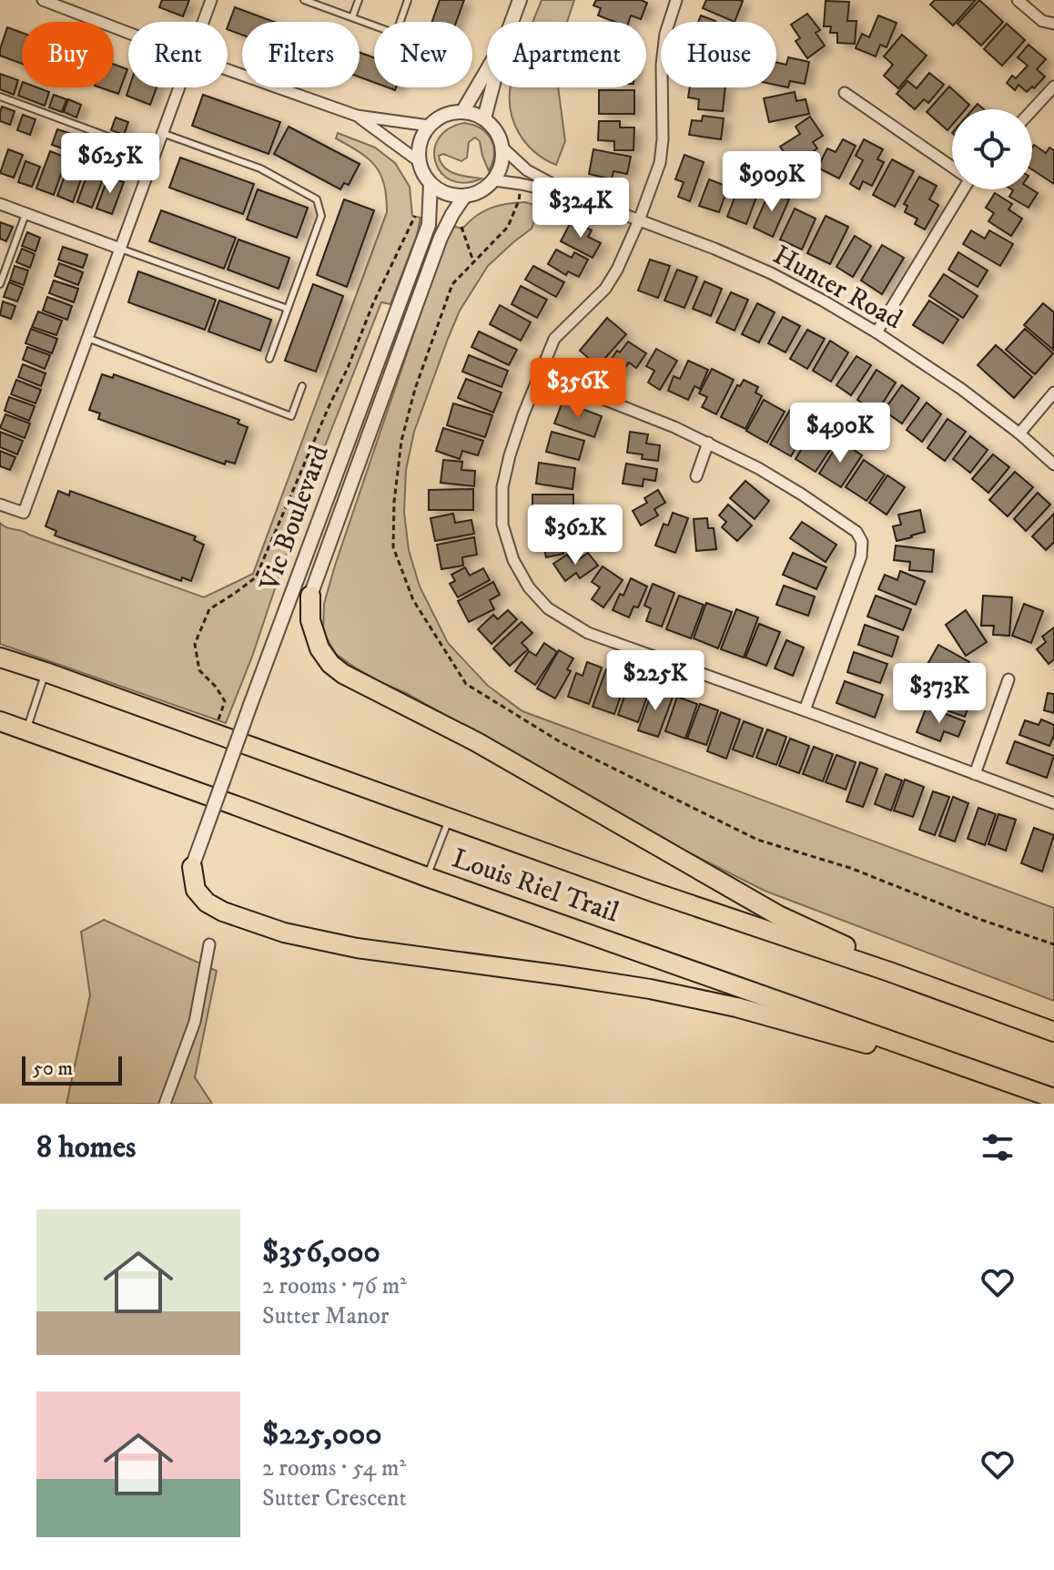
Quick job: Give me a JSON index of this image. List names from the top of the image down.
{
  "streets": {
    "highway": ["Louis Riel Trail"],
    "street": ["Hunter Road", "Vic Boulevard"]
  },
  "crossings": [
    ["Hunter Road", "Vic Boulevard"]
  ],
  "scale_bar": "50 m",
  "page": {
    "chip": [
      "Buy",
      "Rent",
      "Filters",
      "New",
      "Apartment",
      "House"
    ],
    "price": [
      "$625K",
      "$909K",
      "$324K",
      "$356K",
      "$490K",
      "$362K",
      "$225K",
      "$373K"
    ],
    "scale": "50 m",
    "heading": "8 homes",
    "list": [
      {
        "name": "$356,000",
        "note": "2 rooms · 76 m² · Sutter Manor"
      },
      {
        "name": "$225,000",
        "note": "2 rooms · 54 m² · Sutter Crescent"
      }
    ]
  }
}
